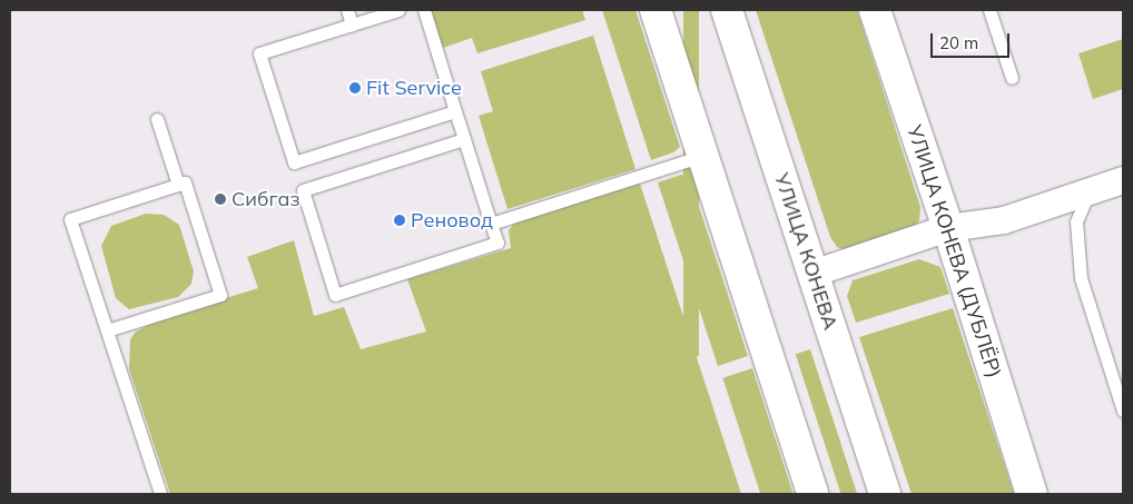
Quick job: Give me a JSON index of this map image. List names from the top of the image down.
{
  "streets": {
    "main road": ["УЛИЦА КОНЕВА", "УЛИЦА КОНЕВА (ДУБЛЁР)"]
  },
  "places": ["Fit Service", "Сибгаз", "Реновод"],
  "scale_bar": "20 m"
}
